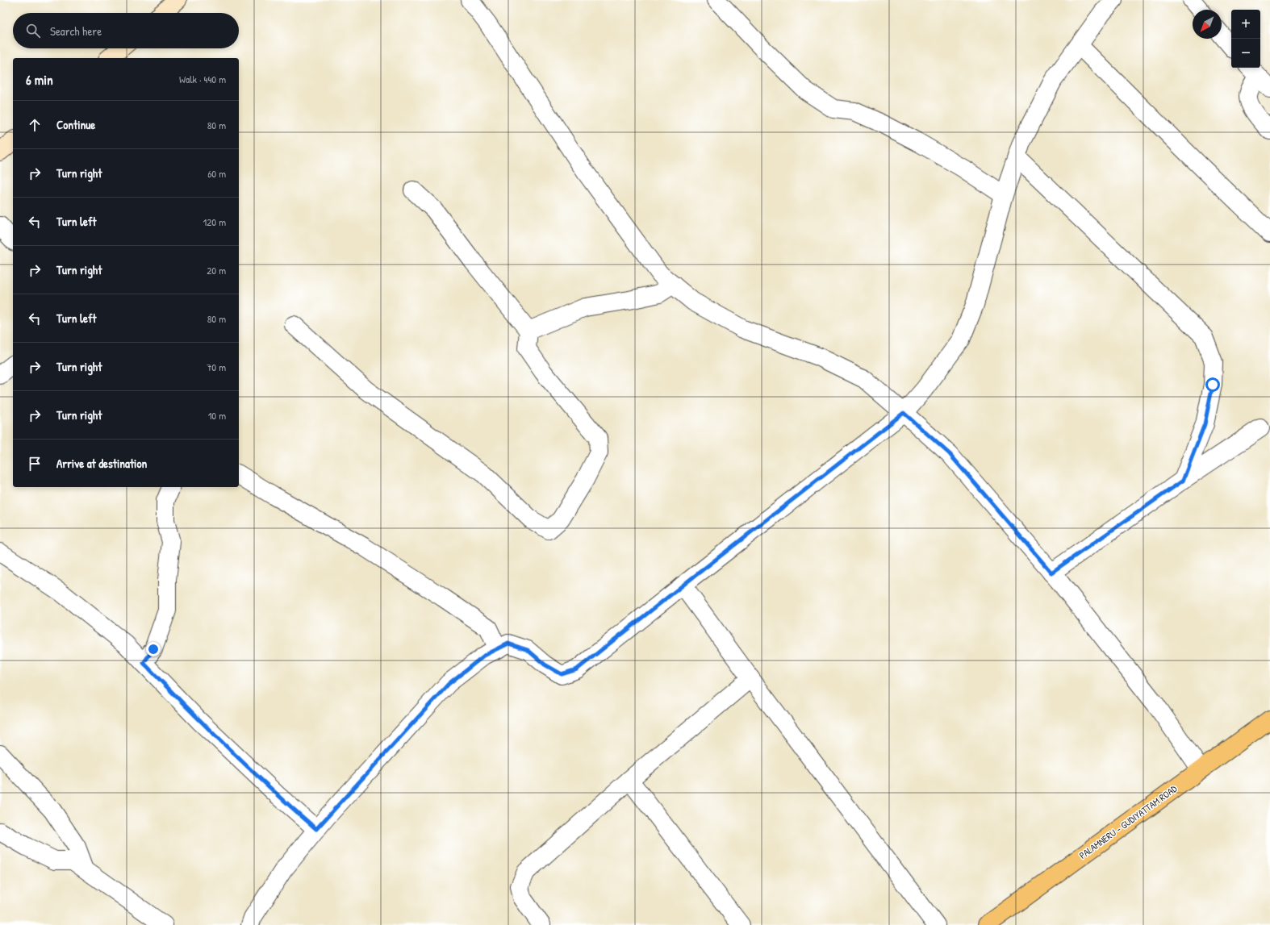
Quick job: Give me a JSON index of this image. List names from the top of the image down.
{
  "streets": {
    "main road": ["PALAMNERU - GUDIYATTAM ROAD"]
  },
  "north": "bottom left",
  "page": {
    "map_buttons": ["+", "−"],
    "search": "Search here",
    "heading": ["6 min", "Walk · 440 m"],
    "list": [
      ["Continue", "80 m"],
      ["Turn right", "60 m"],
      ["Turn left", "120 m"],
      ["Turn right", "20 m"],
      ["Turn left", "80 m"],
      ["Turn right", "70 m"],
      ["Turn right", "10 m"],
      "Arrive at destination"
    ]
  }
}
